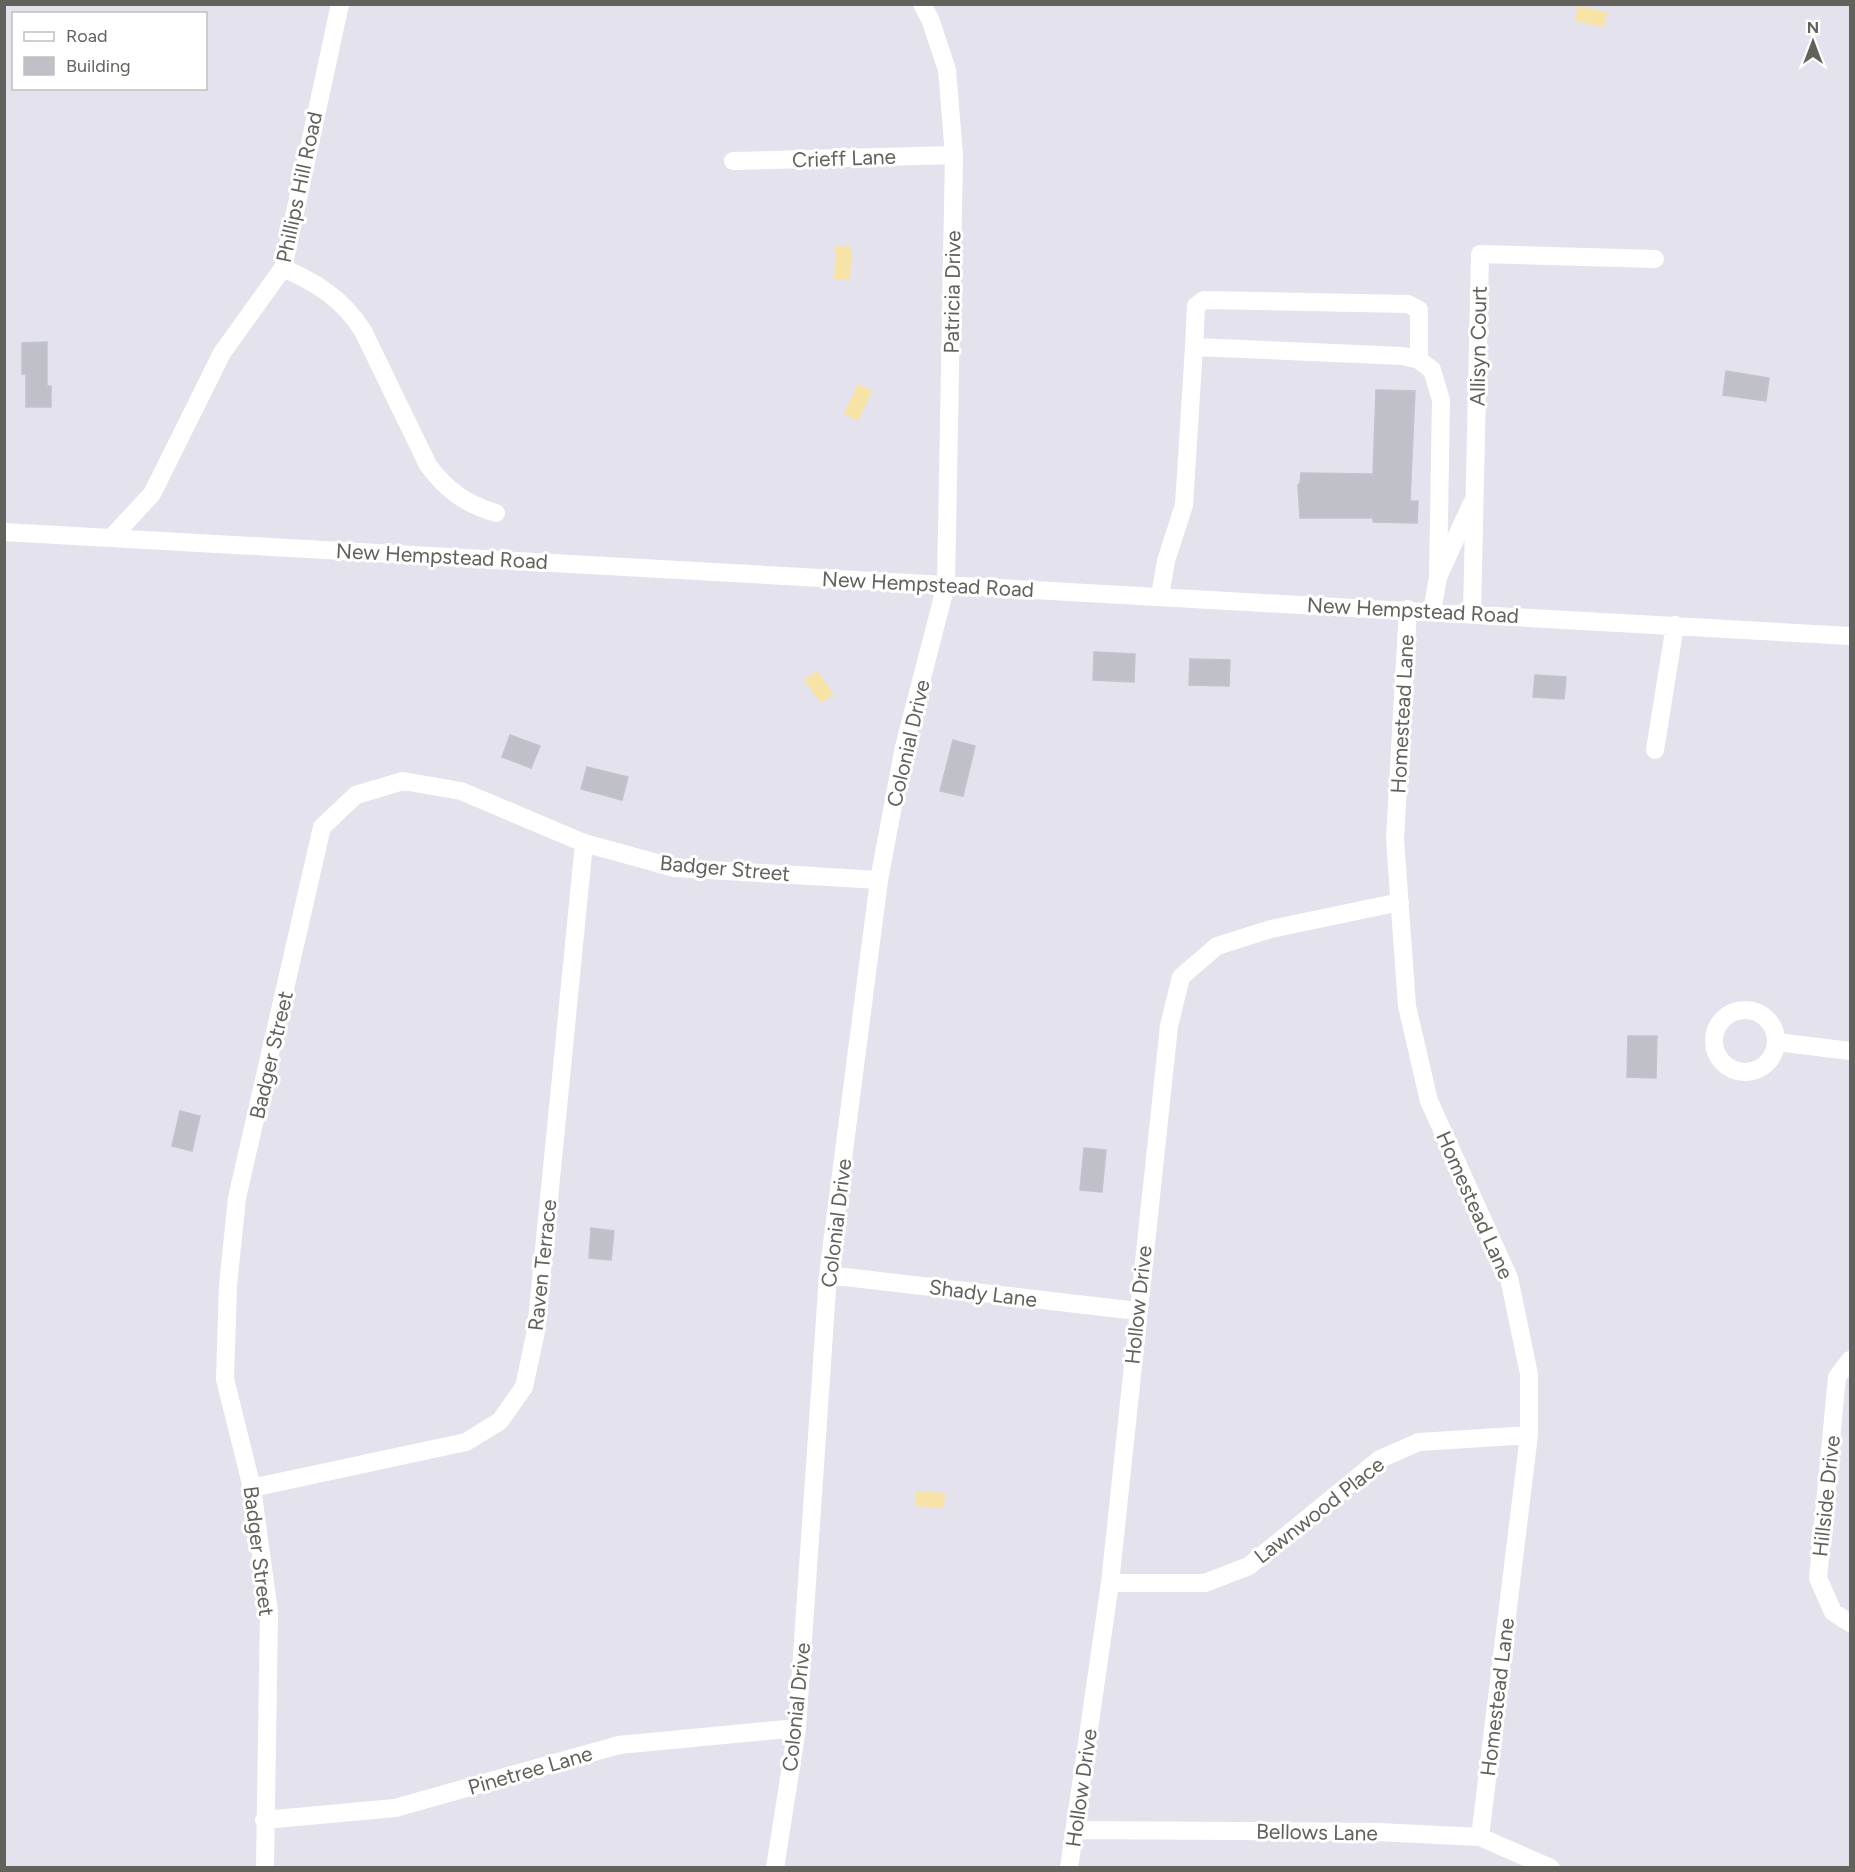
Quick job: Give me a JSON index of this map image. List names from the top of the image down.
{
  "streets": {
    "street": [
      "Crieff Lane",
      "Phillips Hill Road",
      "Patricia Drive",
      "Allisyn Court",
      "New Hempstead Road",
      "Homestead Lane",
      "Colonial Drive",
      "Badger Street",
      "Raven Terrace",
      "Shady Lane",
      "Hollow Drive",
      "Hillside Drive",
      "Lawnwood Place",
      "Pinetree Lane",
      "Bellows Lane"
    ]
  },
  "crossings": [
    ["Crieff Lane", "Patricia Drive"],
    ["Phillips Hill Road", "New Hempstead Road"],
    ["Patricia Drive", "New Hempstead Road"],
    ["Patricia Drive", "Colonial Drive"],
    ["Allisyn Court", "New Hempstead Road"],
    ["New Hempstead Road", "Homestead Lane"],
    ["New Hempstead Road", "Colonial Drive"],
    ["Homestead Lane", "Hollow Drive"],
    ["Homestead Lane", "Lawnwood Place"],
    ["Homestead Lane", "Bellows Lane"],
    ["Colonial Drive", "Badger Street"],
    ["Colonial Drive", "Shady Lane"],
    ["Colonial Drive", "Pinetree Lane"],
    ["Badger Street", "Raven Terrace"],
    ["Badger Street", "Pinetree Lane"],
    ["Shady Lane", "Hollow Drive"],
    ["Hollow Drive", "Lawnwood Place"],
    ["Hollow Drive", "Bellows Lane"]
  ],
  "legend": ["Road", "Building"],
  "north": "top"
}
